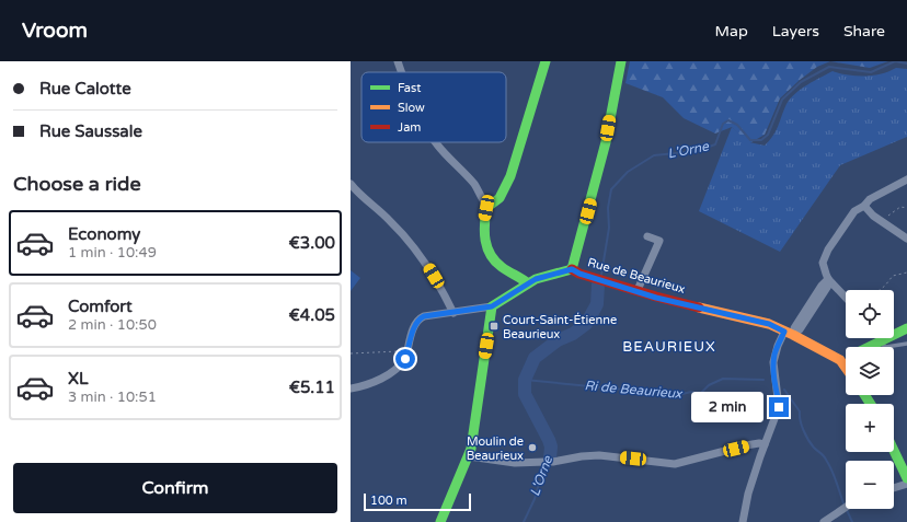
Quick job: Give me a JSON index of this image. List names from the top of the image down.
{
  "streets": {
    "street": ["Rue de Beaurieux"]
  },
  "districts": ["BEAURIEUX"],
  "water": ["L'Orne", "Ri de Beaurieux"],
  "places": {
    "transit": ["Court-Saint-Étienne Beaurieux"],
    "other": ["Moulin de Beaurieux"]
  },
  "legend": ["Fast", "Slow", "Jam"],
  "scale_bar": "100 m",
  "page": {
    "header": "Vroom",
    "nav": ["Map", "Layers", "Share"],
    "banner": ["Rue Calotte", "Rue Saussale"],
    "heading": "Choose a ride",
    "list": [
      {
        "name": "Economy",
        "note": "1 min · 10:49",
        "value": "€3.00"
      },
      {
        "name": "Comfort",
        "note": "2 min · 10:50",
        "value": "€4.05"
      },
      {
        "name": "XL",
        "note": "3 min · 10:51",
        "value": "€5.11"
      }
    ],
    "map_buttons": ["+", "−"],
    "bubble": "2 min",
    "buttons": "Confirm",
    "scale": "100 m"
  }
}
